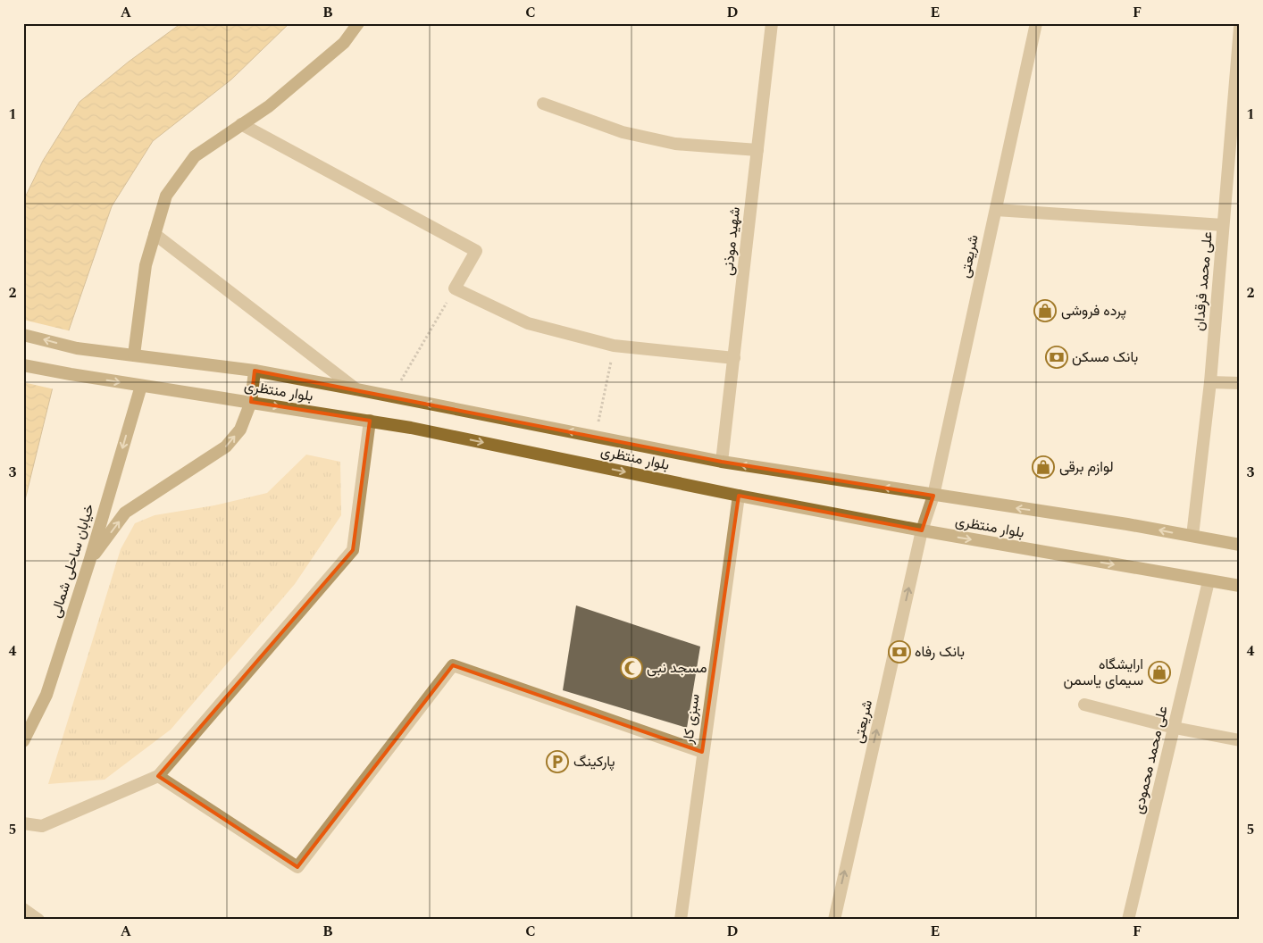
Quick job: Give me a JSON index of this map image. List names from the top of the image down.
{
  "streets": {
    "main road": ["بلوار منتظری", "خیابان ساحلی شمالی"],
    "street": [
      "شهید موذنی",
      "شریعتی",
      "علی محمد فرقدان",
      "سبزی کار",
      "علی محمد محمودی"
    ]
  },
  "crossings": [
    ["شهید موذنی", "بلوار منتظری"],
    ["شریعتی", "بلوار منتظری"],
    ["علی محمد فرقدان", "بلوار منتظری"],
    ["بلوار منتظری", "خیابان ساحلی شمالی"],
    ["بلوار منتظری", "سبزی کار"],
    ["بلوار منتظری", "علی محمد محمودی"]
  ],
  "one_way": ["شریعتی", "خیابان ساحلی شمالی"],
  "places": {
    "shop": ["پرده فروشی", "لوازم برقی", "ارایشگاه سیمای یاسمن"],
    "bank": ["بانک مسکن", "بانک رفاه"],
    "mosque": ["مسجد نبی"],
    "parking": ["پارکینگ"]
  },
  "grid": {
    "columns": [
      "A",
      "B",
      "C",
      "D",
      "E",
      "F"
    ],
    "rows": [
      "1",
      "2",
      "3",
      "4",
      "5"
    ]
  }
}
